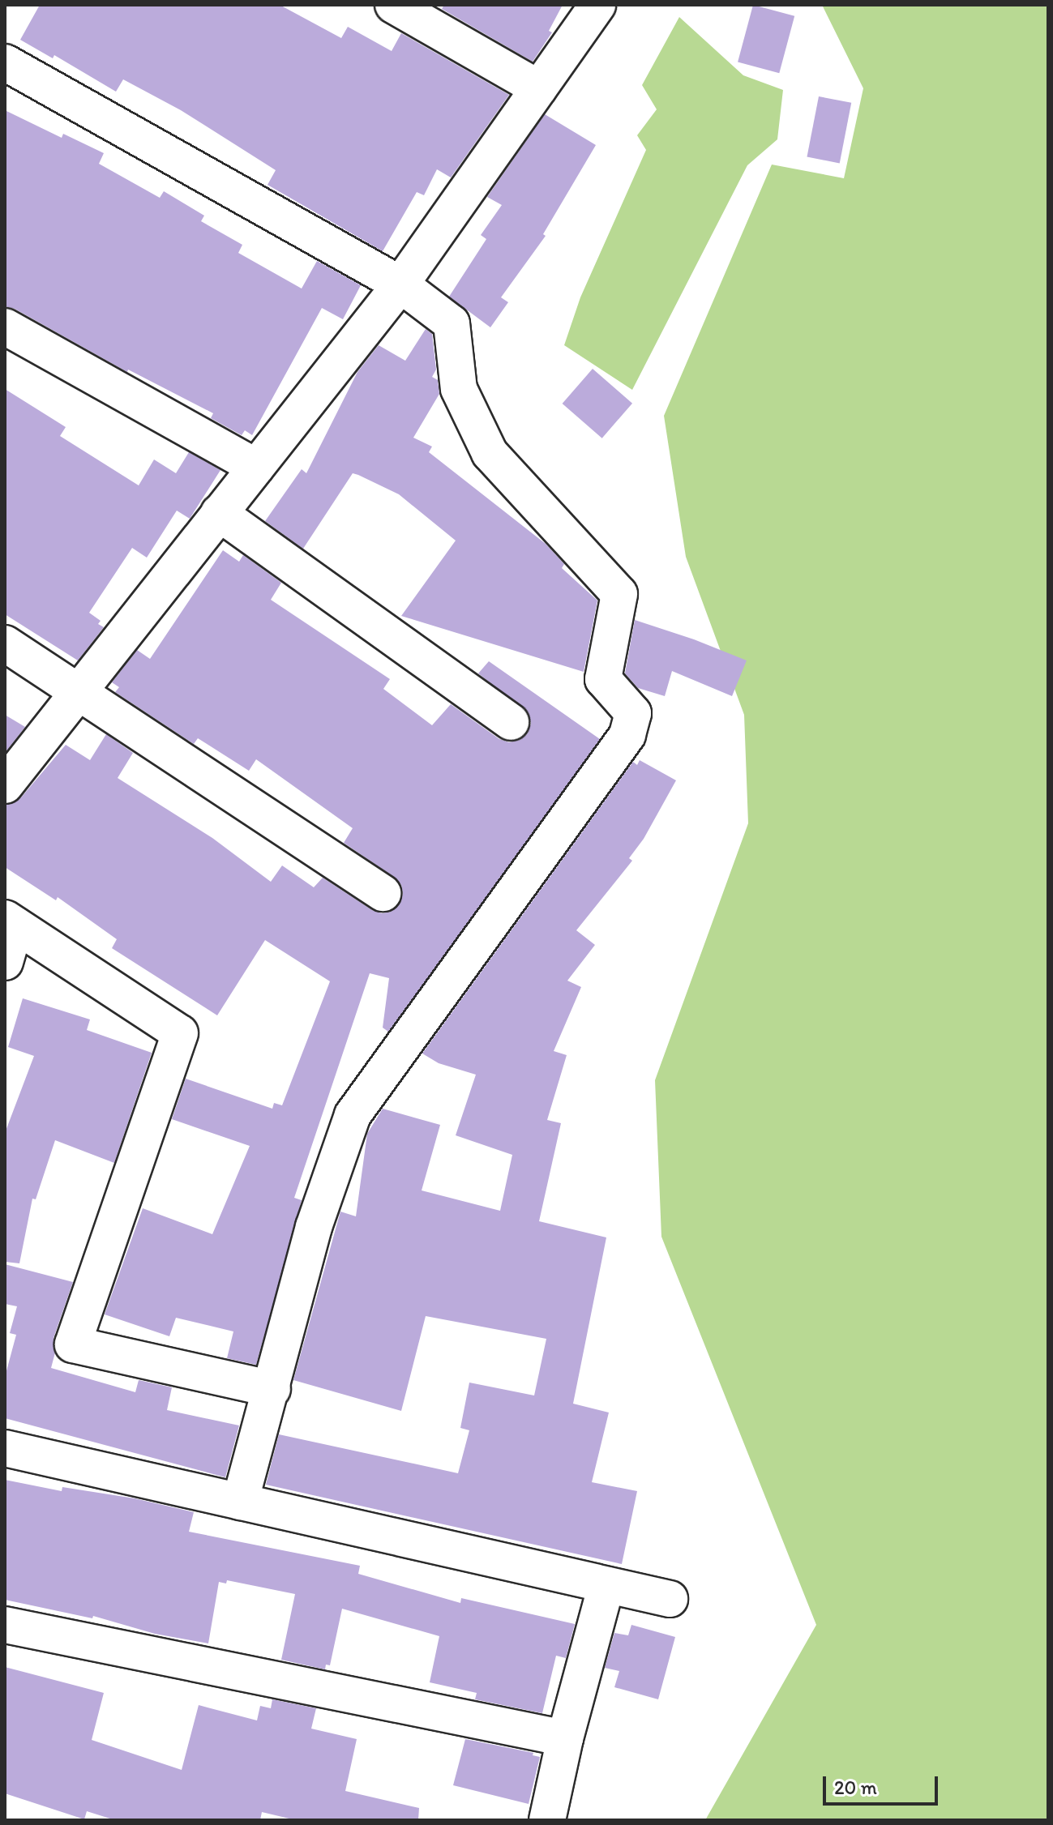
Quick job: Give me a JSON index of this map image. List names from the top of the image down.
{
  "scale_bar": "20 m"
}
